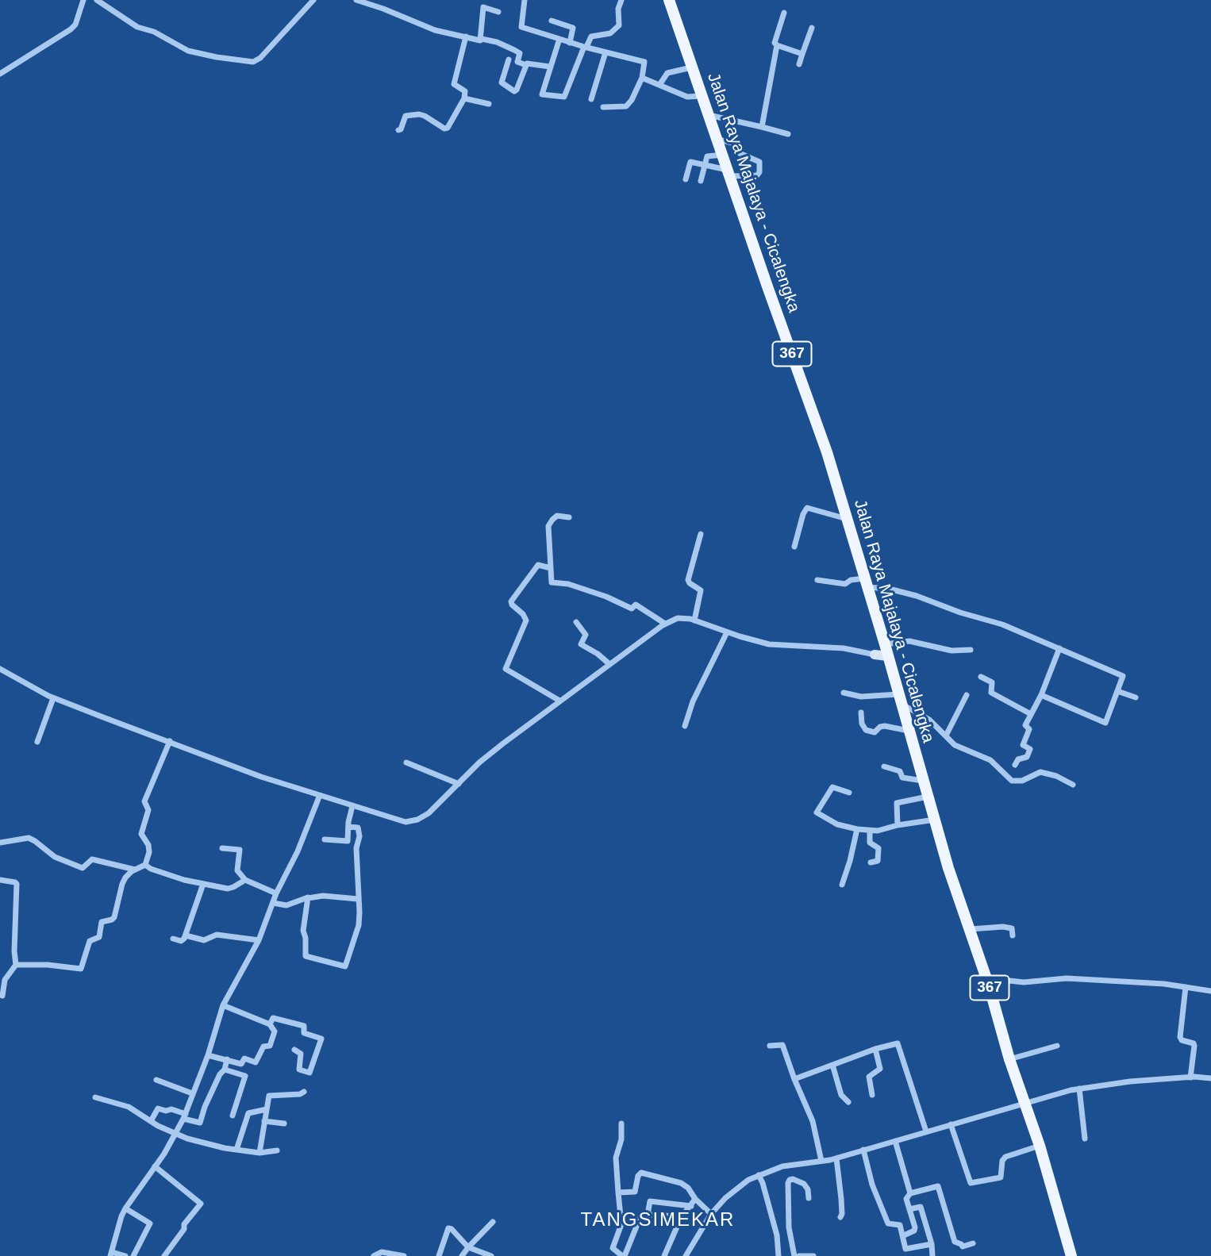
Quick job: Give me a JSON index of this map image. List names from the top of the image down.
{
  "streets": {
    "main road": ["Jalan Raya Majalaya - Cicalengka", "367"]
  },
  "districts": ["TANGSIMEKAR"]
}
